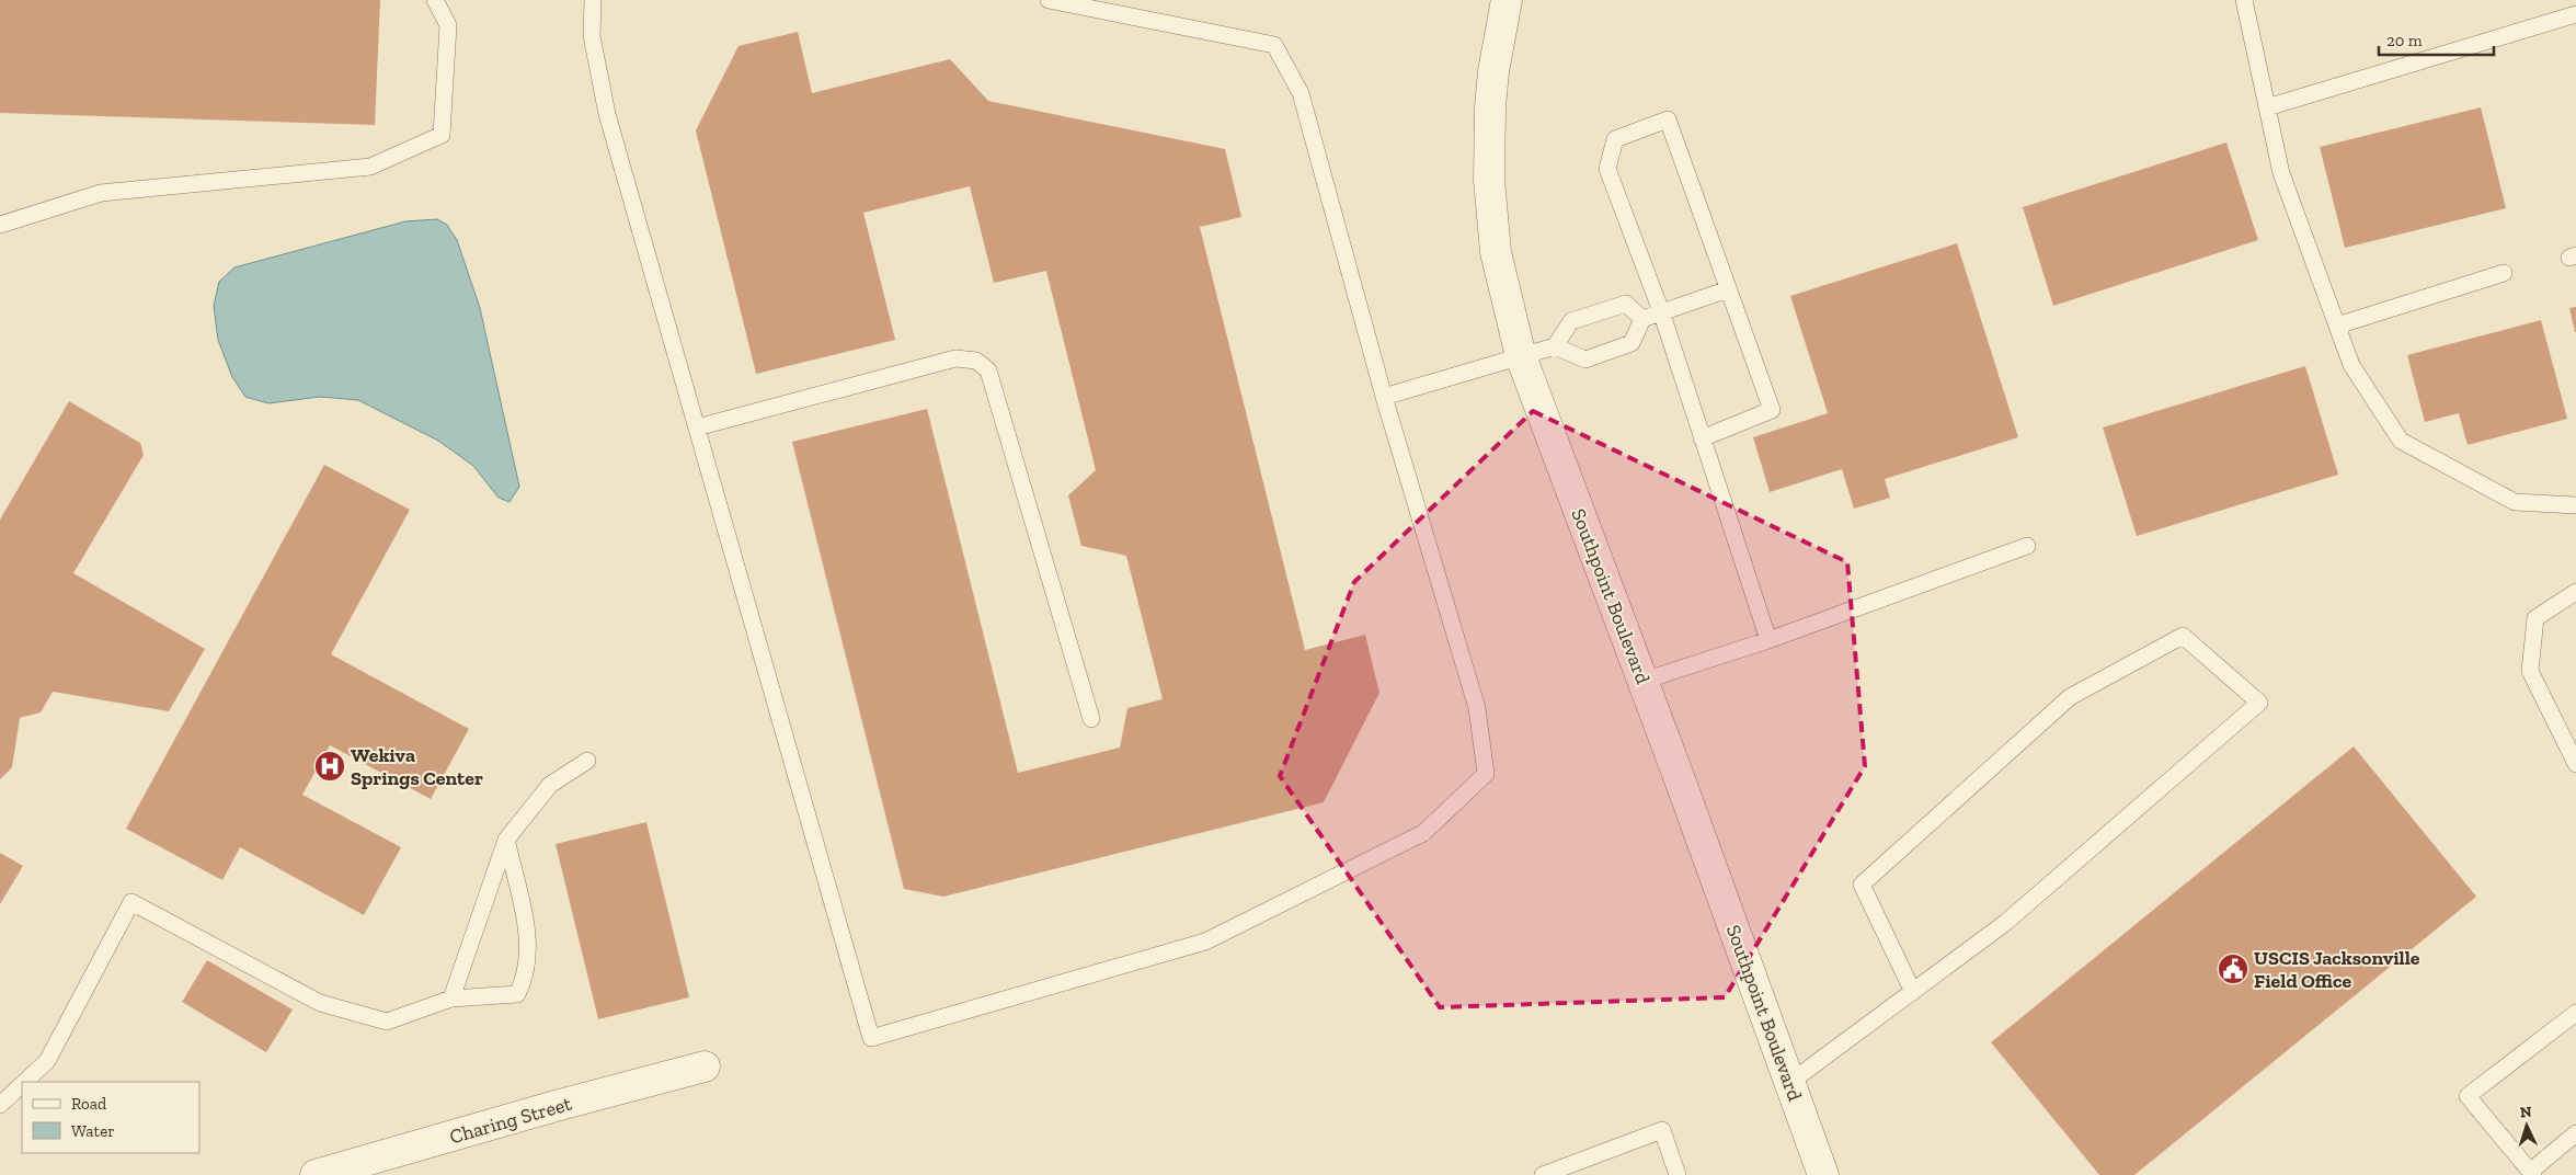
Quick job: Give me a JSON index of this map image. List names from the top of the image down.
{
  "streets": {
    "street": ["Southpoint Boulevard", "Charing Street"]
  },
  "places": {
    "hospital": ["Wekiva Springs Center"],
    "public building": ["USCIS Jacksonville Field Office"]
  },
  "legend": ["Road", "Water"],
  "scale_bar": "20 m",
  "north": "top"
}
